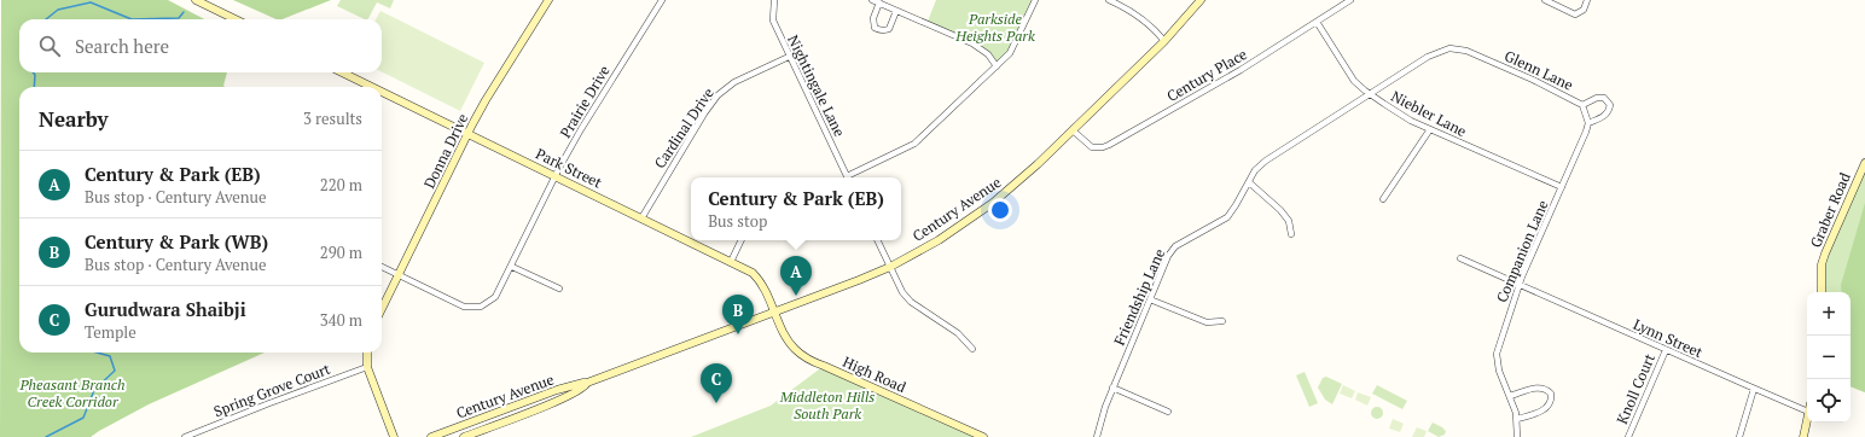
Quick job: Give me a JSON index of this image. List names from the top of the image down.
{
  "streets": {
    "street": [
      "Glenn Lane",
      "Century Place",
      "Nightingale Lane",
      "Prairie Drive",
      "Niebler Lane",
      "Cardinal Drive",
      "Donna Drive",
      "Park Street",
      "Century Avenue",
      "Graber Road",
      "Companion Lane",
      "Friendship Lane",
      "Lynn Street",
      "High Road",
      "Knoll Court",
      "Spring Grove Court"
    ]
  },
  "crossings": [
    ["Glenn Lane", "Companion Lane"],
    ["Glenn Lane", "Friendship Lane"],
    ["Century Place", "Niebler Lane"],
    ["Century Place", "Century Avenue"],
    ["Nightingale Lane", "Cardinal Drive"],
    ["Prairie Drive", "Donna Drive"],
    ["Prairie Drive", "Park Street"],
    ["Niebler Lane", "Companion Lane"],
    ["Niebler Lane", "Friendship Lane"],
    ["Cardinal Drive", "Park Street"],
    ["Donna Drive", "Park Street"],
    ["Park Street", "Century Avenue"],
    ["Park Street", "High Road"],
    ["Century Avenue", "High Road"],
    ["Companion Lane", "Lynn Street"],
    ["Lynn Street", "Knoll Court"]
  ],
  "parks": ["Parkside Heights Park", "Pheasant Branch Creek Corridor", "Middleton Hills South Park"],
  "page": {
    "search": "Search here",
    "heading": ["Nearby", "3 results"],
    "list": [
      {
        "mark": "A",
        "name": "Century & Park (EB)",
        "note": "Bus stop · Century Avenue",
        "value": "220 m"
      },
      {
        "mark": "B",
        "name": "Century & Park (WB)",
        "note": "Bus stop · Century Avenue",
        "value": "290 m"
      },
      {
        "mark": "C",
        "name": "Gurudwara Shaibji",
        "note": "Temple",
        "value": "340 m"
      }
    ],
    "popup": ["Century & Park (EB)", "Bus stop"],
    "pins": ["A", "B", "C"],
    "map_buttons": ["+", "−"]
  }
}
